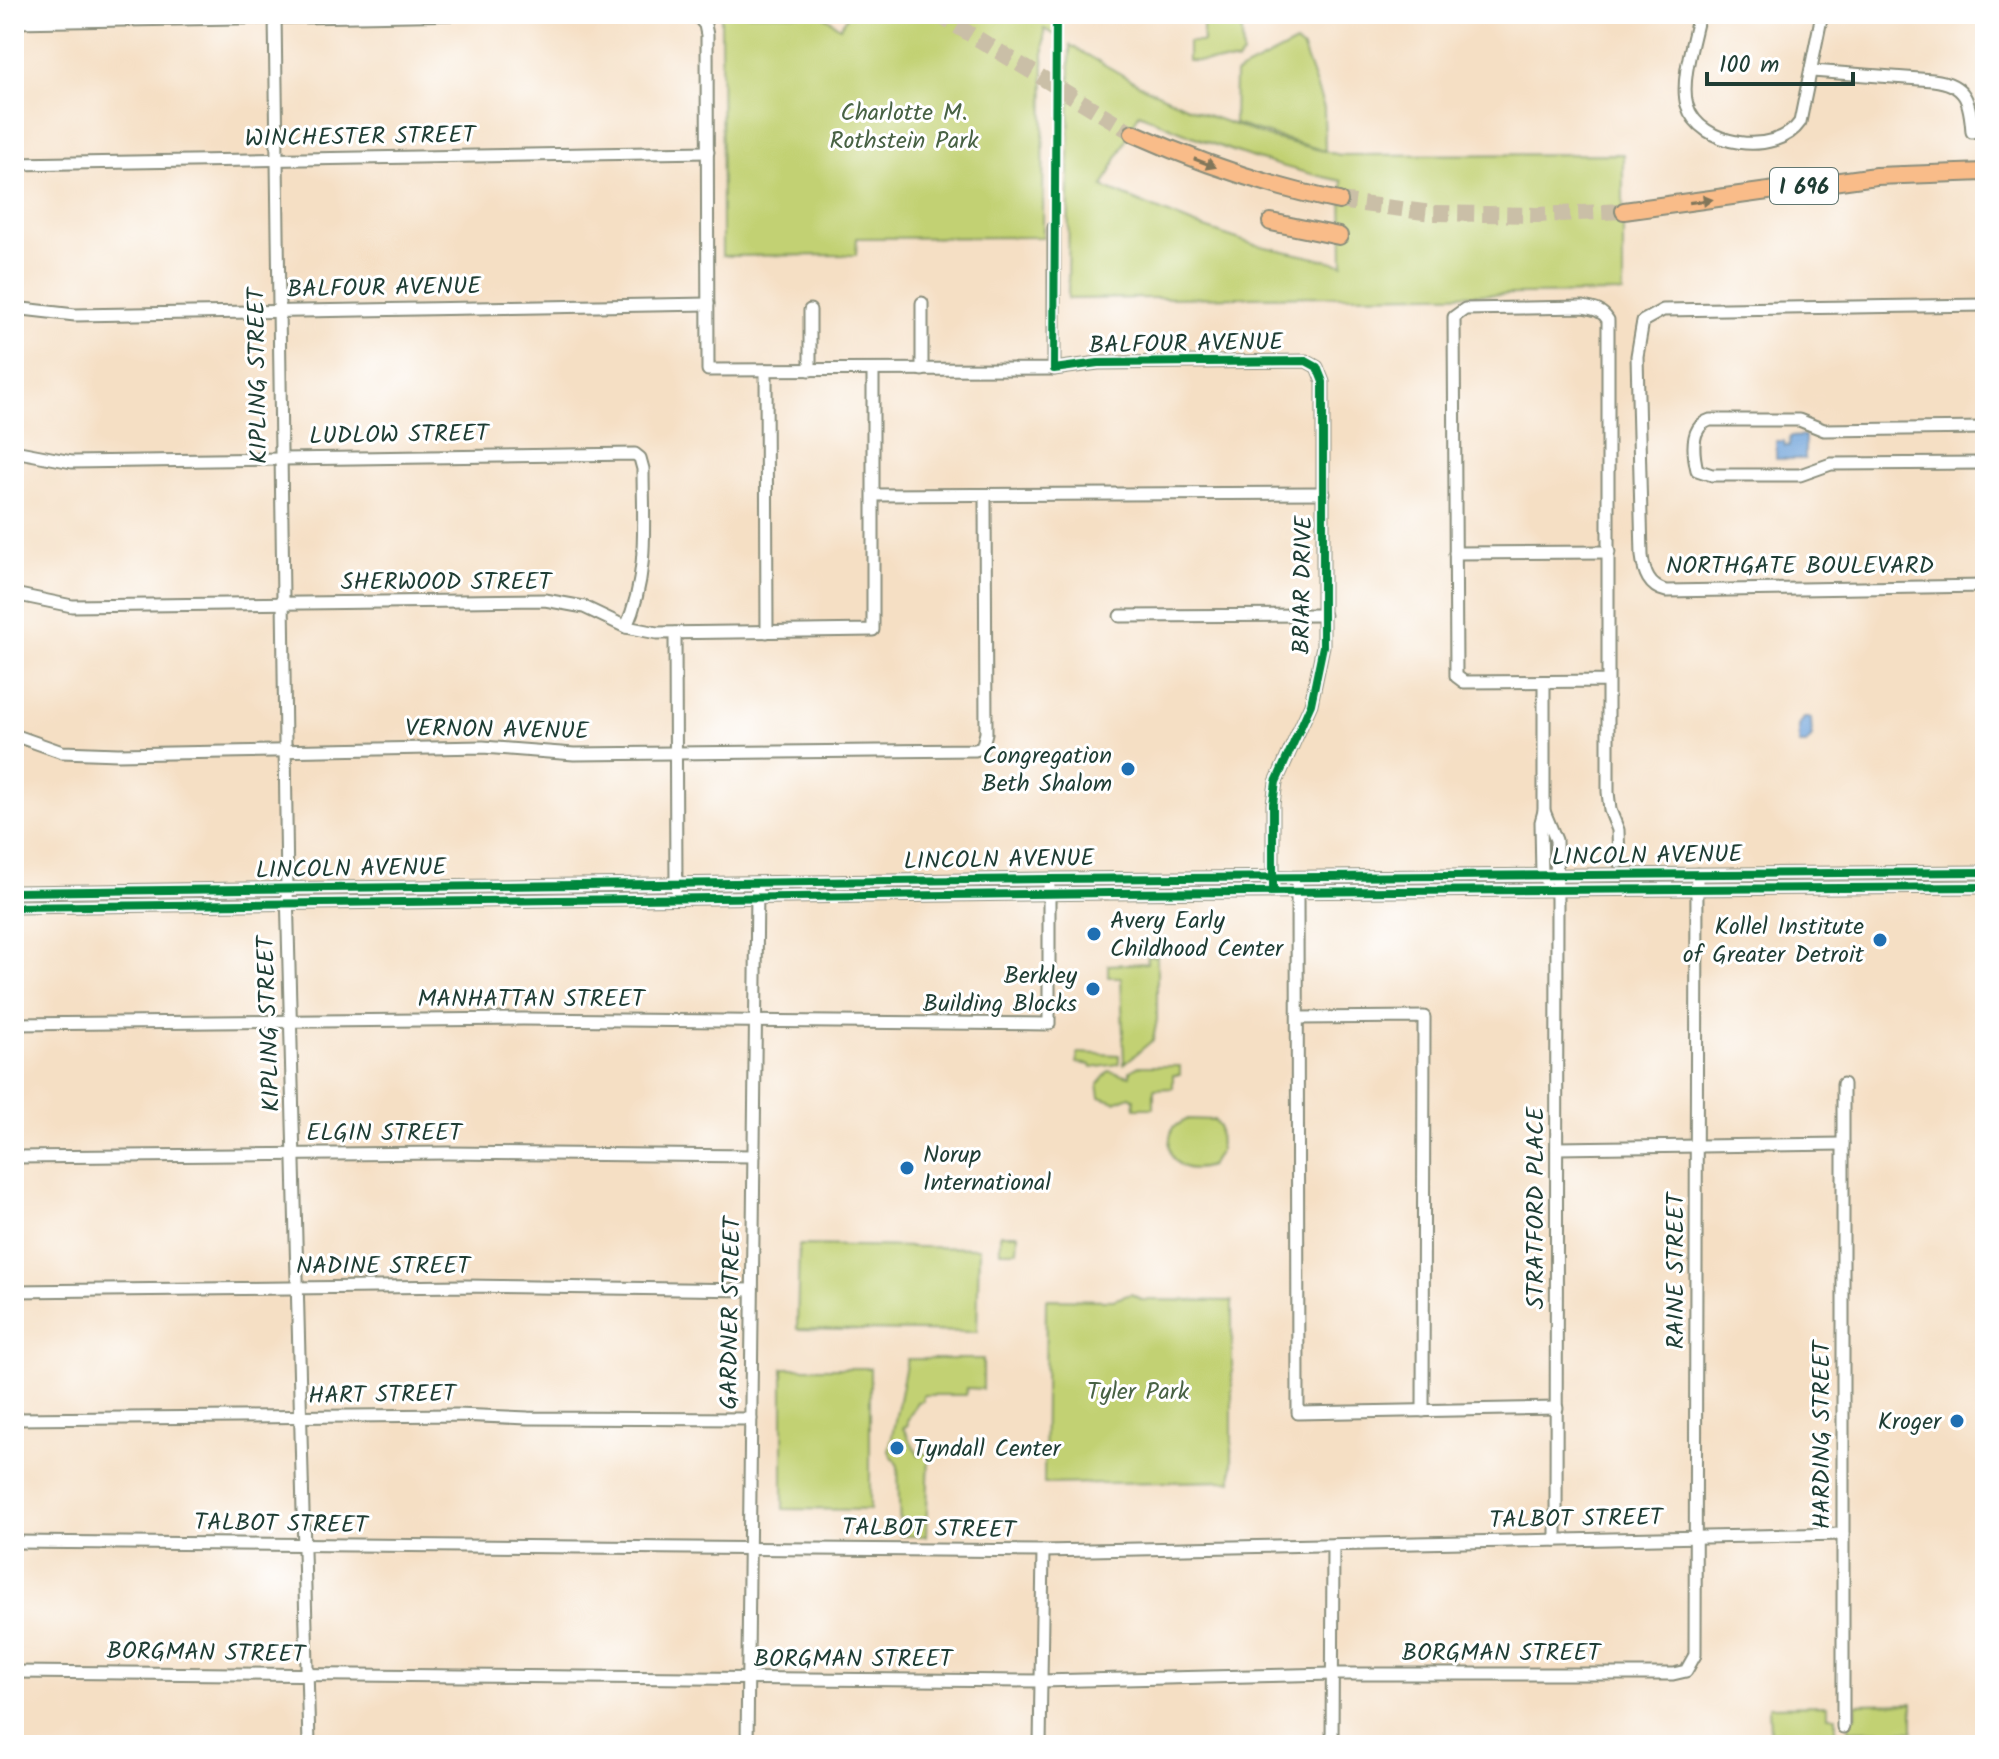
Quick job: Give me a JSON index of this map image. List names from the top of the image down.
{
  "streets": {
    "highway": ["I 696"],
    "street": [
      "WINCHESTER STREET",
      "BALFOUR AVENUE",
      "KIPLING STREET",
      "LUDLOW STREET",
      "NORTHGATE BOULEVARD",
      "SHERWOOD STREET",
      "BRIAR DRIVE",
      "VERNON AVENUE",
      "LINCOLN AVENUE",
      "MANHATTAN STREET",
      "ELGIN STREET",
      "STRATFORD PLACE",
      "NADINE STREET",
      "RAINE STREET",
      "GARDNER STREET",
      "HART STREET",
      "HARDING STREET",
      "TALBOT STREET",
      "BORGMAN STREET"
    ]
  },
  "crossings": [
    ["WINCHESTER STREET", "KIPLING STREET"],
    ["BALFOUR AVENUE", "KIPLING STREET"],
    ["BALFOUR AVENUE", "BRIAR DRIVE"],
    ["KIPLING STREET", "LUDLOW STREET"],
    ["KIPLING STREET", "SHERWOOD STREET"],
    ["KIPLING STREET", "VERNON AVENUE"],
    ["KIPLING STREET", "LINCOLN AVENUE"],
    ["KIPLING STREET", "MANHATTAN STREET"],
    ["KIPLING STREET", "ELGIN STREET"],
    ["KIPLING STREET", "NADINE STREET"],
    ["KIPLING STREET", "HART STREET"],
    ["KIPLING STREET", "TALBOT STREET"],
    ["KIPLING STREET", "BORGMAN STREET"],
    ["LUDLOW STREET", "SHERWOOD STREET"],
    ["BRIAR DRIVE", "LINCOLN AVENUE"],
    ["LINCOLN AVENUE", "MANHATTAN STREET"],
    ["LINCOLN AVENUE", "STRATFORD PLACE"],
    ["LINCOLN AVENUE", "RAINE STREET"],
    ["LINCOLN AVENUE", "GARDNER STREET"],
    ["MANHATTAN STREET", "GARDNER STREET"],
    ["ELGIN STREET", "GARDNER STREET"],
    ["STRATFORD PLACE", "TALBOT STREET"],
    ["NADINE STREET", "GARDNER STREET"],
    ["RAINE STREET", "TALBOT STREET"],
    ["RAINE STREET", "BORGMAN STREET"],
    ["GARDNER STREET", "HART STREET"],
    ["GARDNER STREET", "TALBOT STREET"],
    ["GARDNER STREET", "BORGMAN STREET"],
    ["HARDING STREET", "TALBOT STREET"]
  ],
  "parks": ["Charlotte M. Rothstein Park", "Tyler Park"],
  "places": [
    "Congregation Beth Shalom",
    "Avery Early Childhood Center",
    "Kollel Institute of Greater Detroit",
    "Berkley Building Blocks",
    "Norup International",
    "Kroger",
    "Tyndall Center"
  ],
  "scale_bar": "100 m"
}
